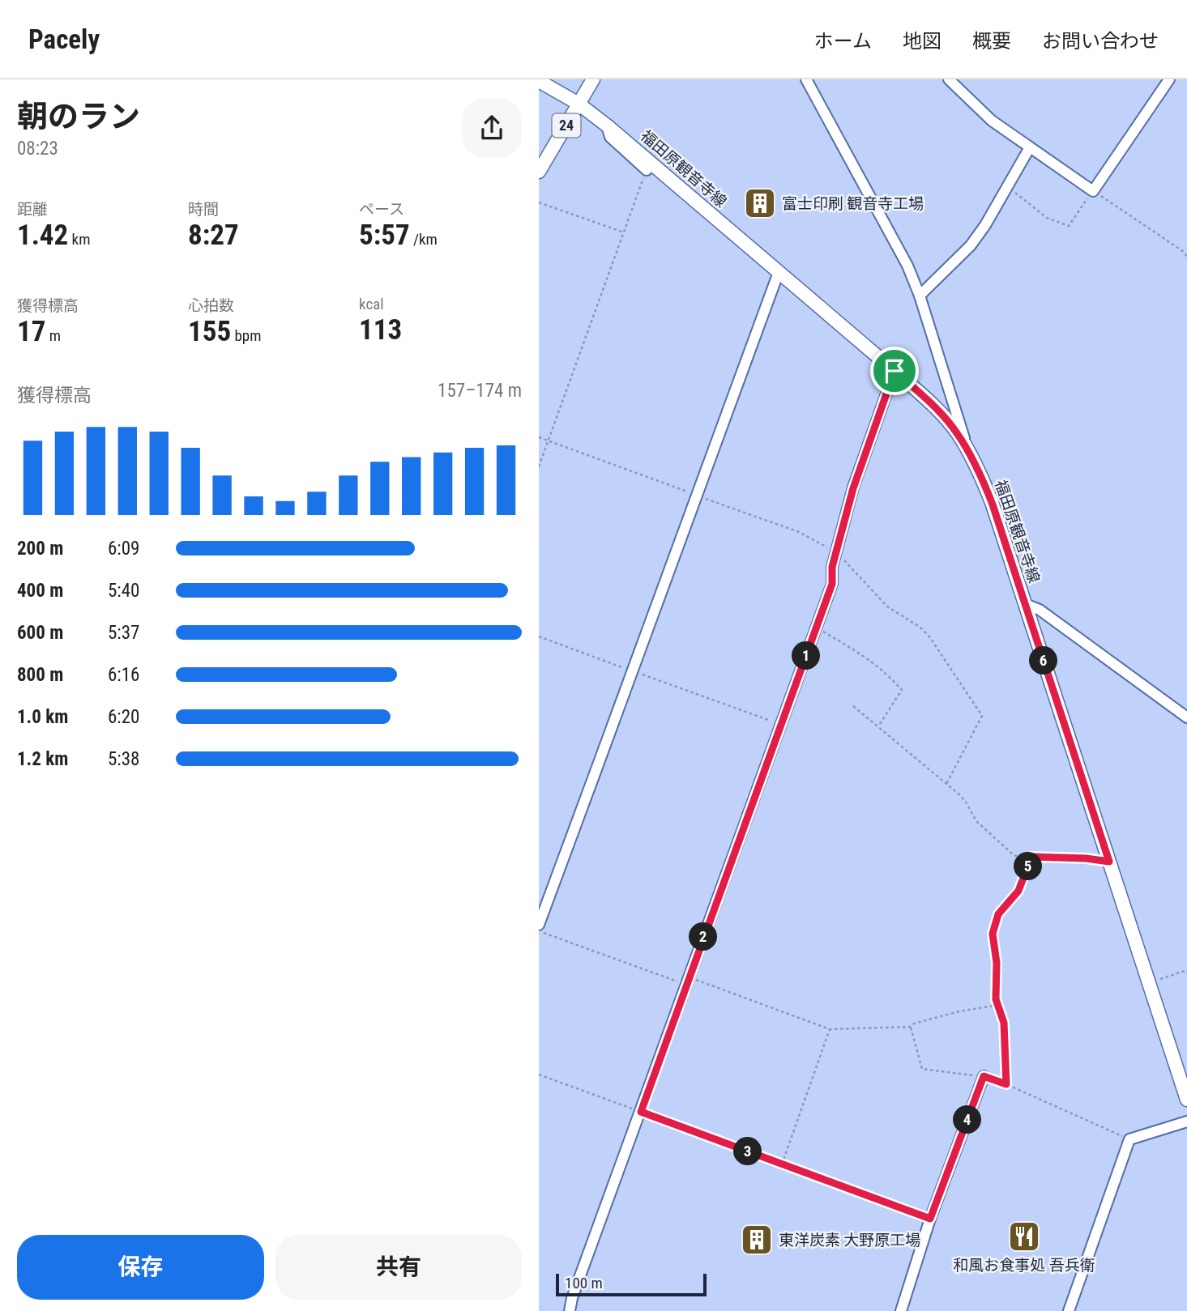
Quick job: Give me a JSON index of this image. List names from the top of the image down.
{
  "streets": {
    "main road": ["24", "福田原観音寺線"]
  },
  "crossings": [
    ["24", "福田原観音寺線"]
  ],
  "places": {
    "building": ["富士印刷 観音寺工場", "東洋炭素 大野原工場"],
    "restaurant": ["和風お食事処 吾兵衛"]
  },
  "scale_bar": "100 m",
  "page": {
    "header": "Pacely",
    "nav": [
      "ホーム",
      "地図",
      "概要",
      "お問い合わせ"
    ],
    "heading": ["朝のラン", "08:23"],
    "stats": [
      ["距離", "1.42 km"],
      ["時間", "8:27"],
      ["ペース", "5:57 /km"],
      ["獲得標高", "17 m"],
      ["心拍数", "155 bpm"],
      ["kcal", "113"]
    ],
    "chart": ["獲得標高", "157–174 m"],
    "list": [
      {
        "name": "200 m",
        "note": "6:09"
      },
      {
        "name": "400 m",
        "note": "5:40"
      },
      {
        "name": "600 m",
        "note": "5:37"
      },
      {
        "name": "800 m",
        "note": "6:16"
      },
      {
        "name": "1.0 km",
        "note": "6:20"
      },
      {
        "name": "1.2 km",
        "note": "5:38"
      }
    ],
    "pins": [
      "1",
      "6",
      "5",
      "2",
      "4",
      "3"
    ],
    "buttons": ["保存", "共有"],
    "scale": "100 m"
  }
}
